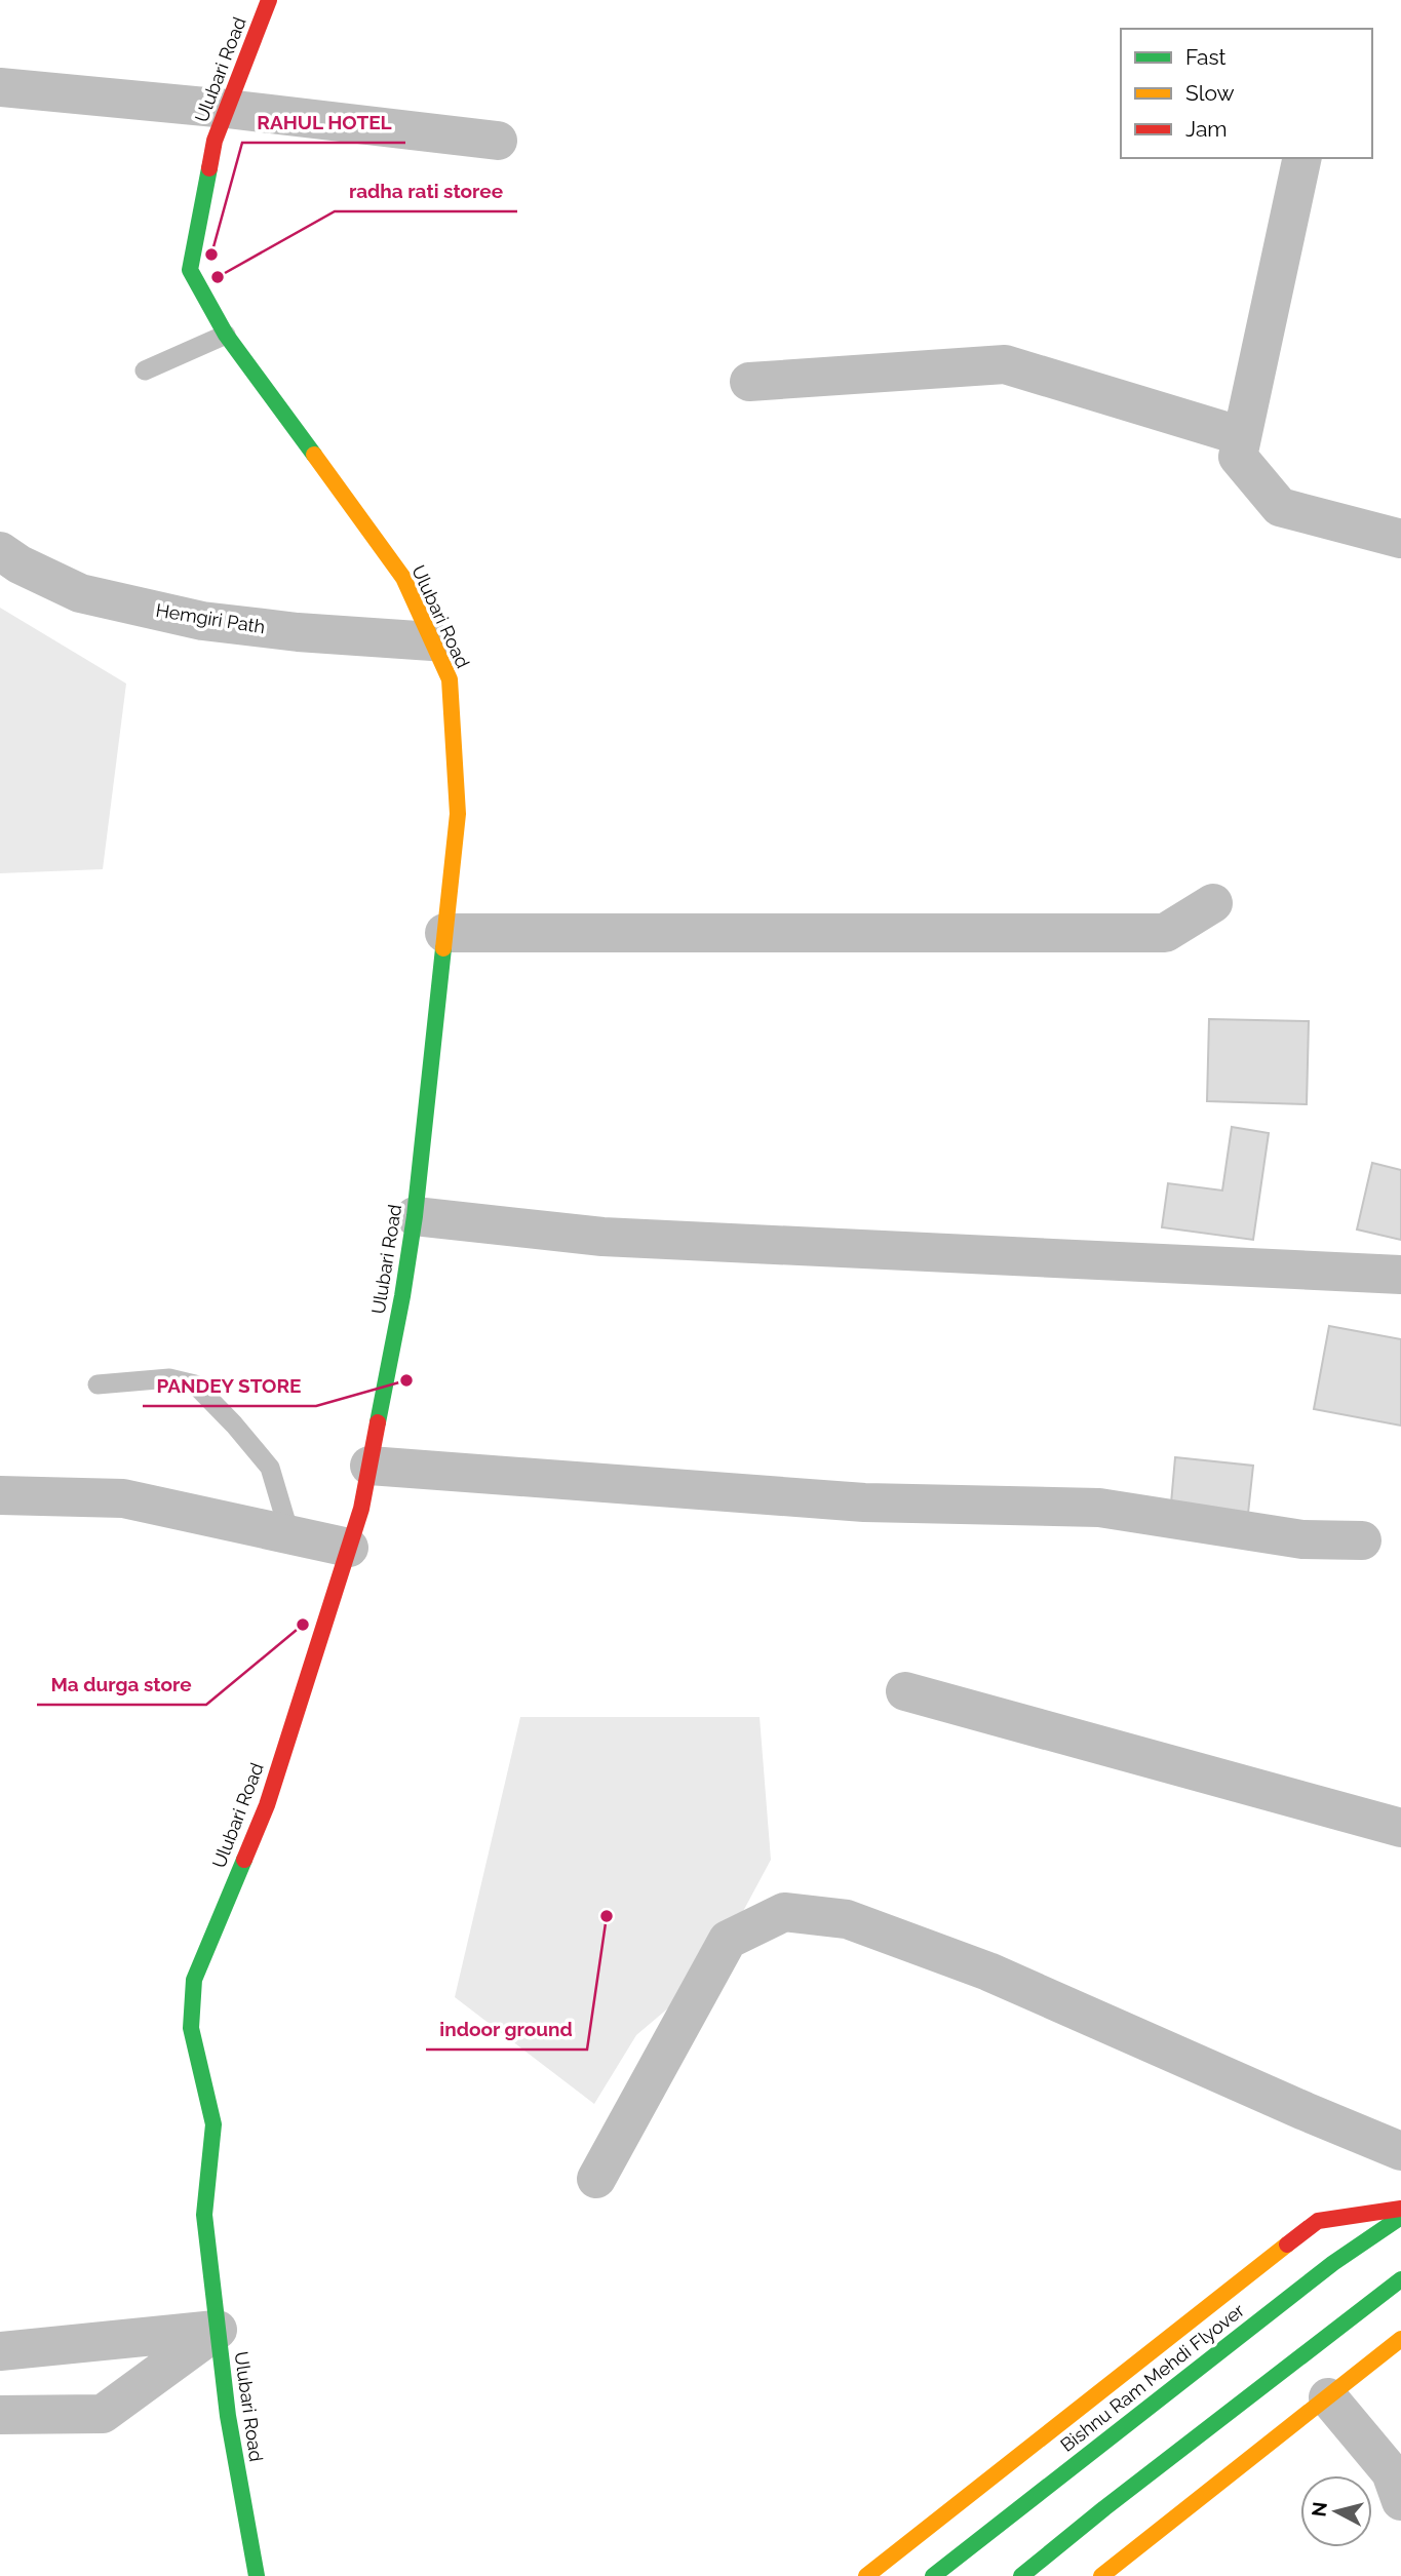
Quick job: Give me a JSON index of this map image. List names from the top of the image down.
{
  "streets": {
    "street": ["Ulubari Road", "Hemgiri Path", "Bishnu Ram Mehdi Flyover"]
  },
  "crossings": [
    ["Ulubari Road", "Hemgiri Path"]
  ],
  "places": [
    "RAHUL HOTEL",
    "radha rati storee",
    "PANDEY STORE",
    "Ma durga store",
    "indoor ground"
  ],
  "legend": ["Fast", "Slow", "Jam"],
  "north": "left"
}
